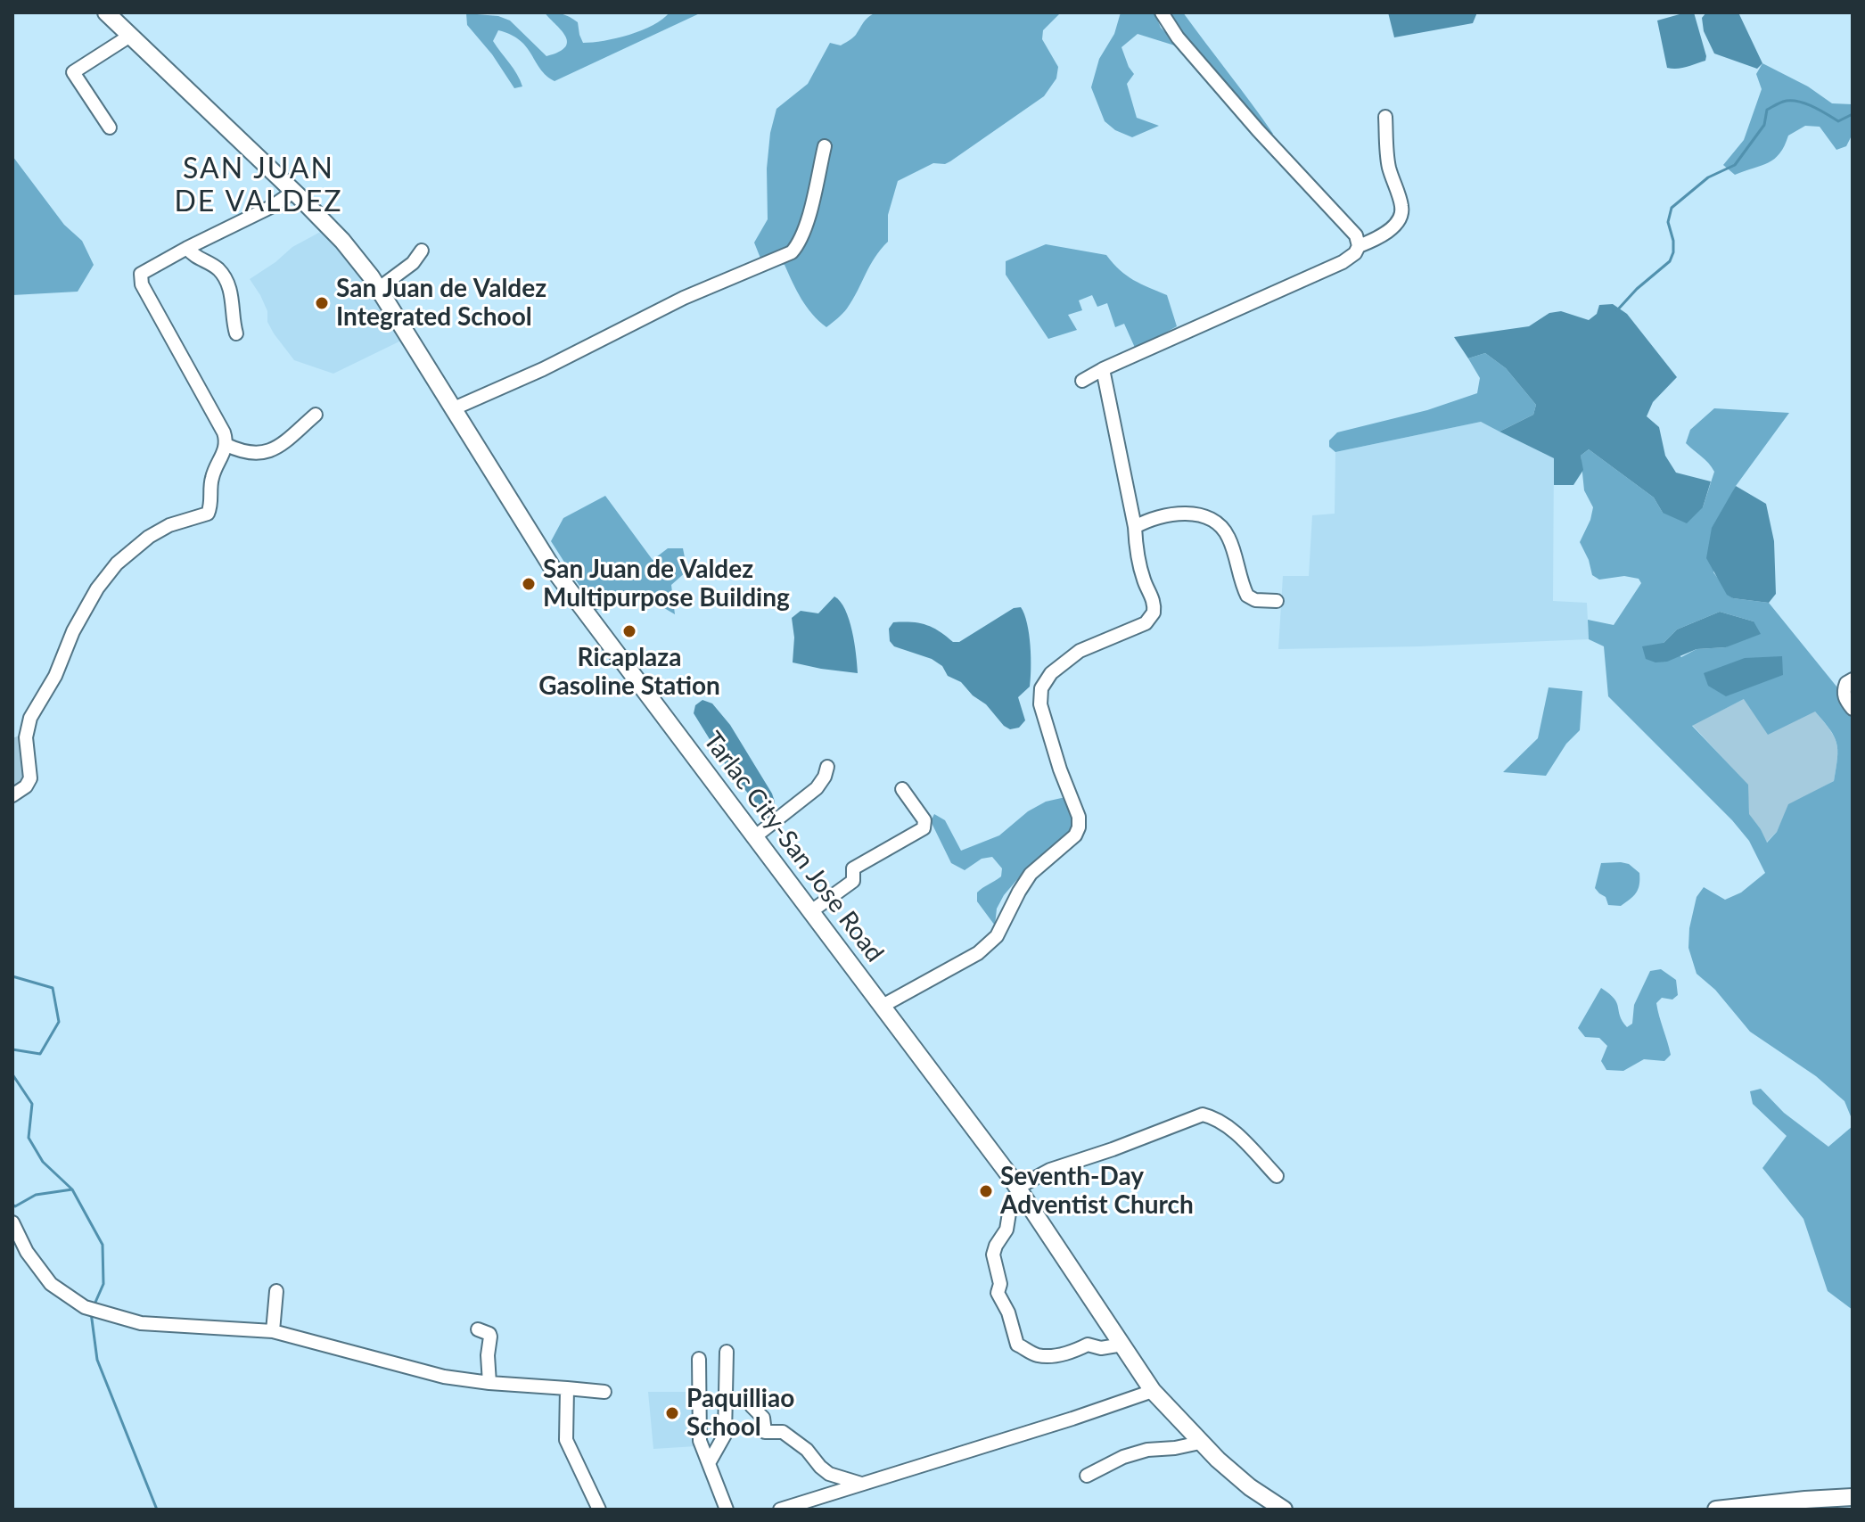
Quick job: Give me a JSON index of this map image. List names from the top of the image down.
{
  "streets": {
    "main road": ["Tarlac City-San Jose Road"]
  },
  "districts": ["SAN JUAN DE VALDEZ"],
  "places": [
    "San Juan de Valdez Integrated School",
    "San Juan de Valdez Multipurpose Building",
    "Ricaplaza Gasoline Station",
    "Seventh-Day Adventist Church",
    "Paquilliao School"
  ]
}
